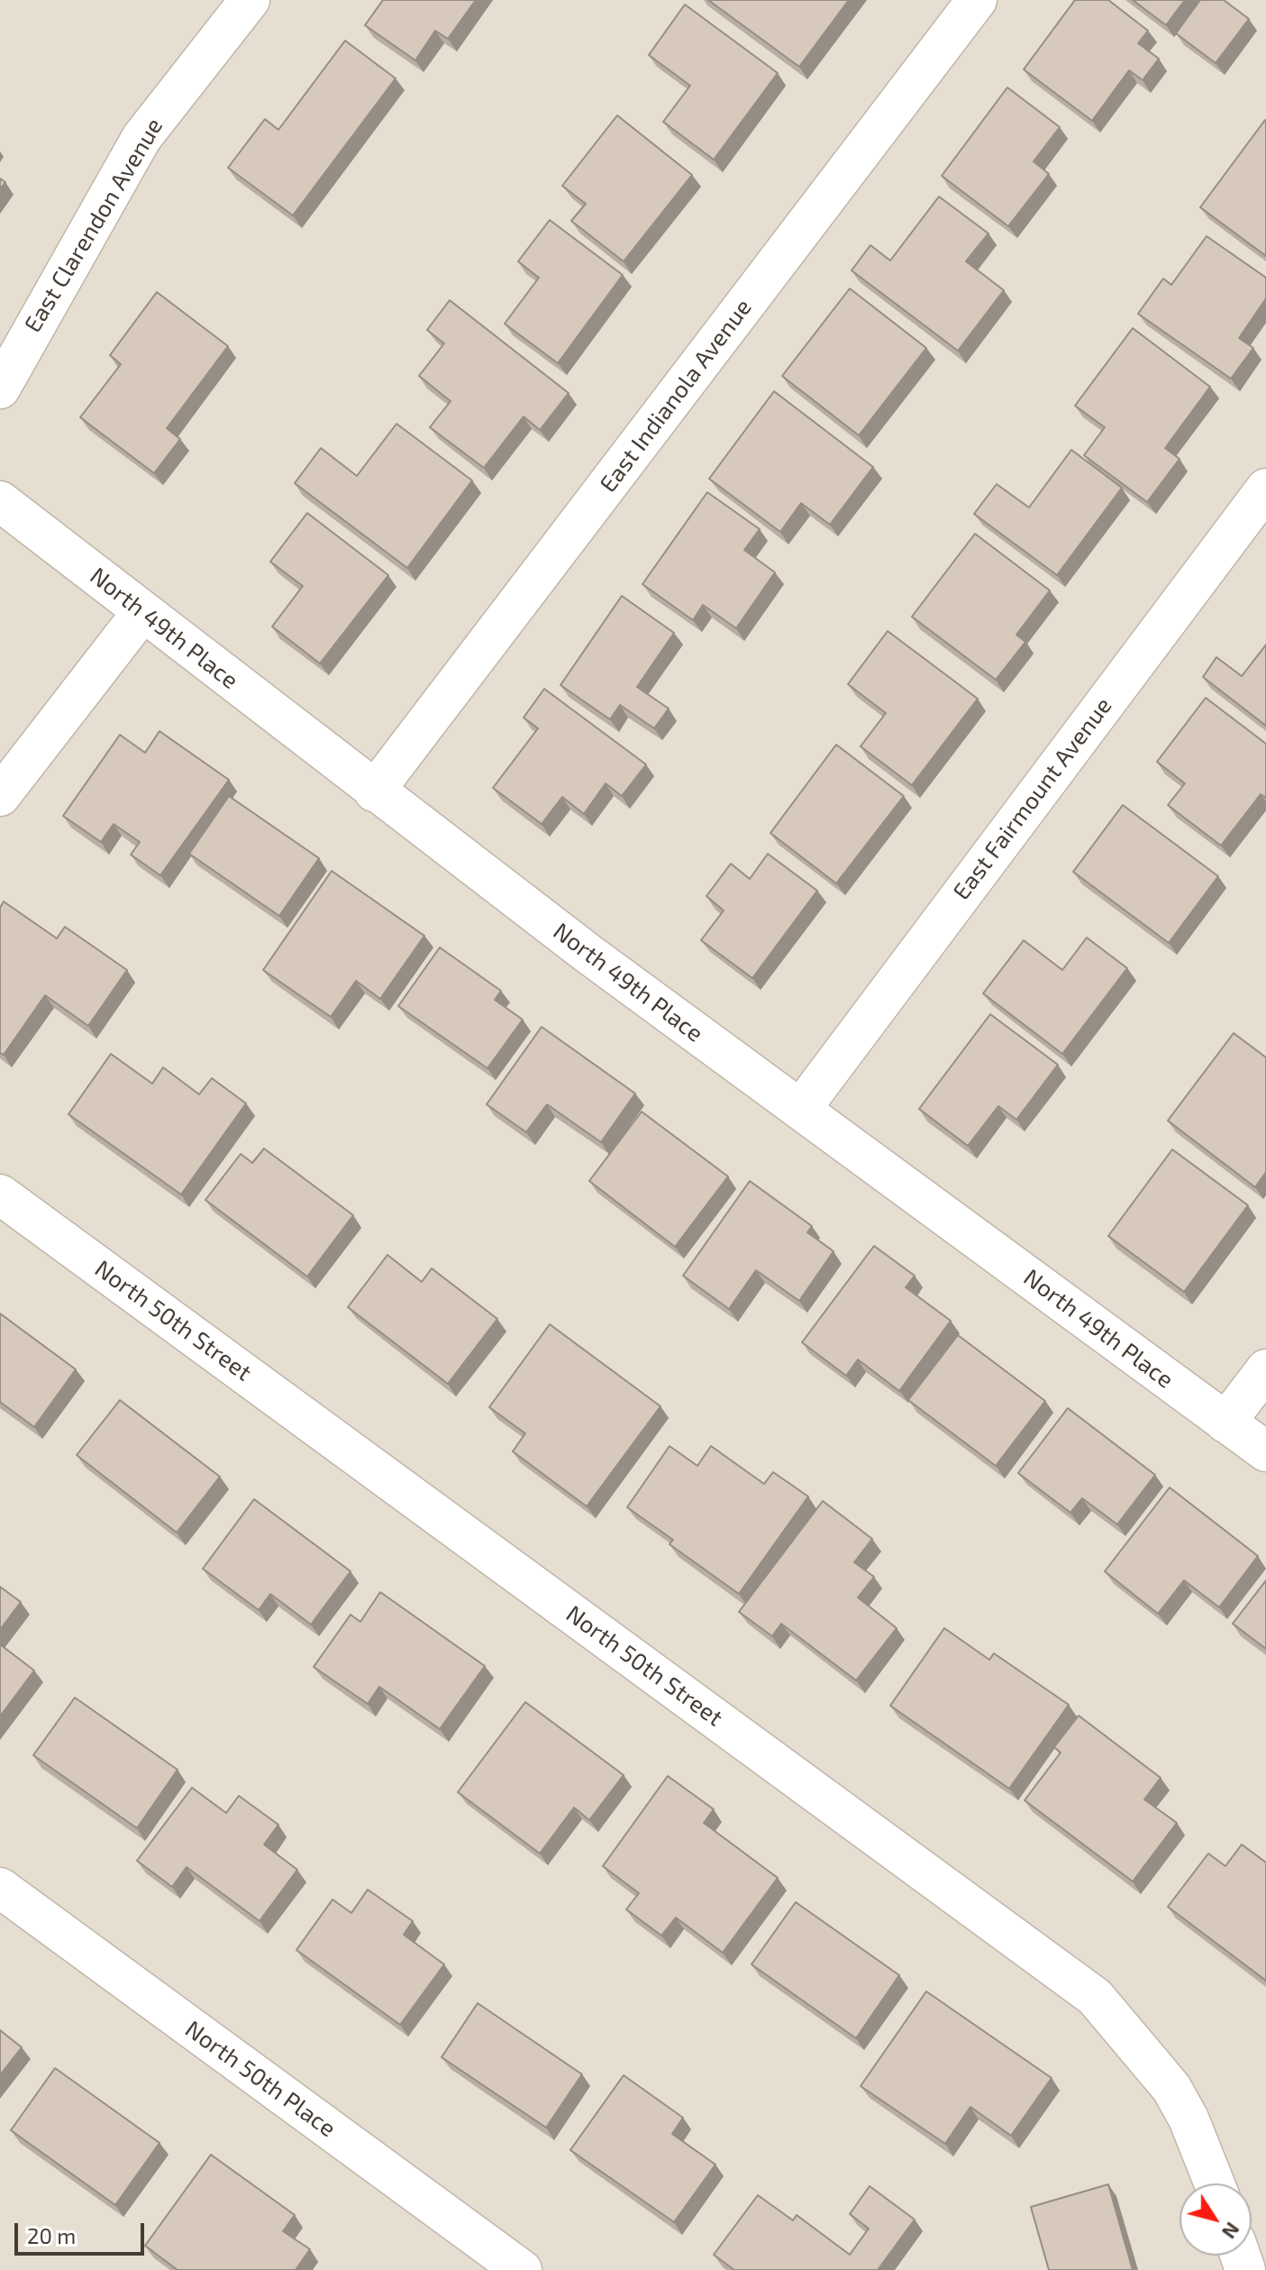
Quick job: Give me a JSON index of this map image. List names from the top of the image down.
{
  "streets": {
    "street": [
      "East Clarendon Avenue",
      "East Indianola Avenue",
      "North 49th Place",
      "East Fairmount Avenue",
      "North 50th Street",
      "North 50th Place"
    ]
  },
  "crossings": [
    ["East Indianola Avenue", "North 49th Place"],
    ["North 49th Place", "East Fairmount Avenue"]
  ],
  "scale_bar": "20 m",
  "north": "bottom right"
}
